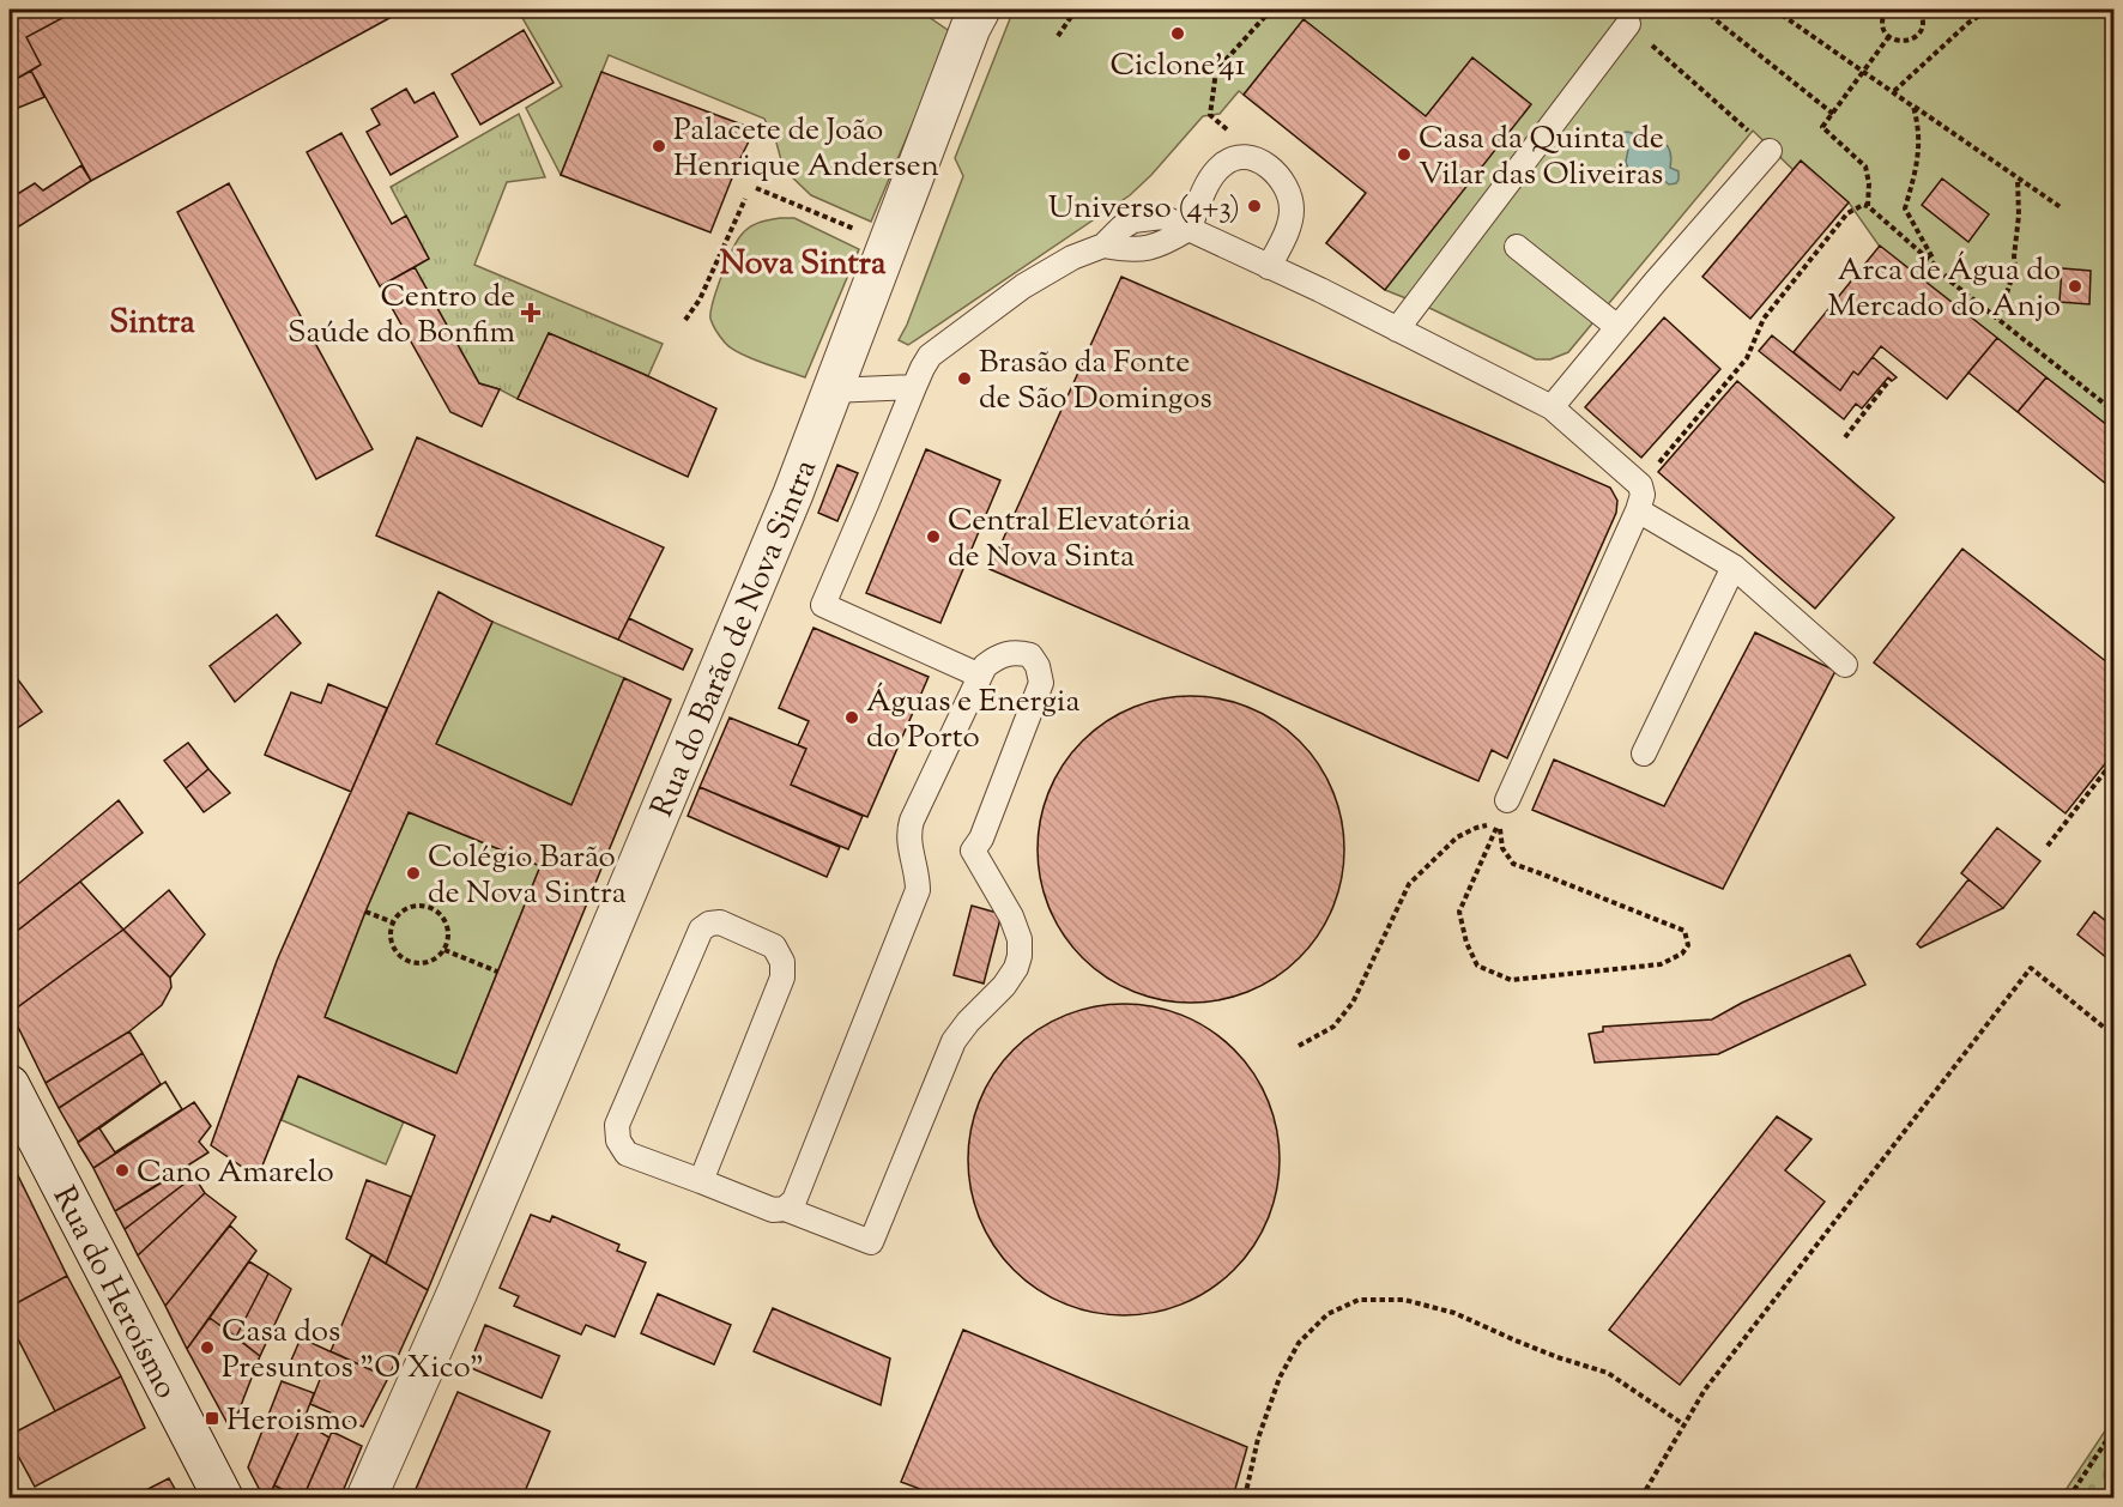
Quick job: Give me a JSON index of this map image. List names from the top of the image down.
{
  "streets": {
    "street": ["Rua do Barão de Nova Sintra", "Rua do Heroísmo"]
  },
  "districts": ["Nova Sintra", "Sintra"],
  "places": {
    "other": [
      "Ciclone'41",
      "Palacete de João Henrique Andersen",
      "Casa da Quinta de Vilar das Oliveiras",
      "Universo (4+3)",
      "Arca de Água do Mercado do Anjo",
      "Brasão da Fonte de São Domingos",
      "Central Elevatória de Nova Sinta",
      "Águas e Energia do Porto",
      "Colégio Barão de Nova Sintra",
      "Cano Amarelo",
      "Casa dos Presuntos \"O Xico\""
    ],
    "health": ["Centro de Saúde do Bonfim"],
    "transit": ["Heroismo"]
  }
}
